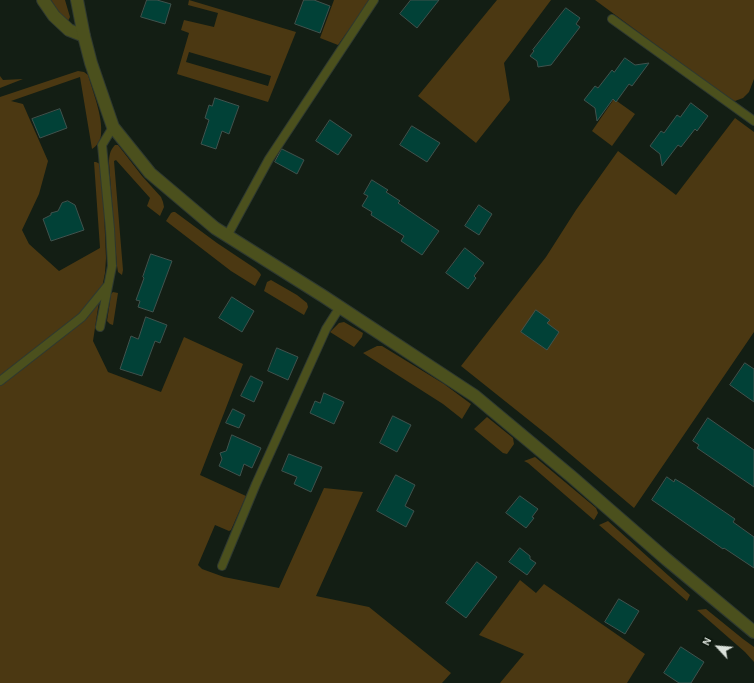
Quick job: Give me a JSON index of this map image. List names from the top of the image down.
{
  "north": "top left"
}
